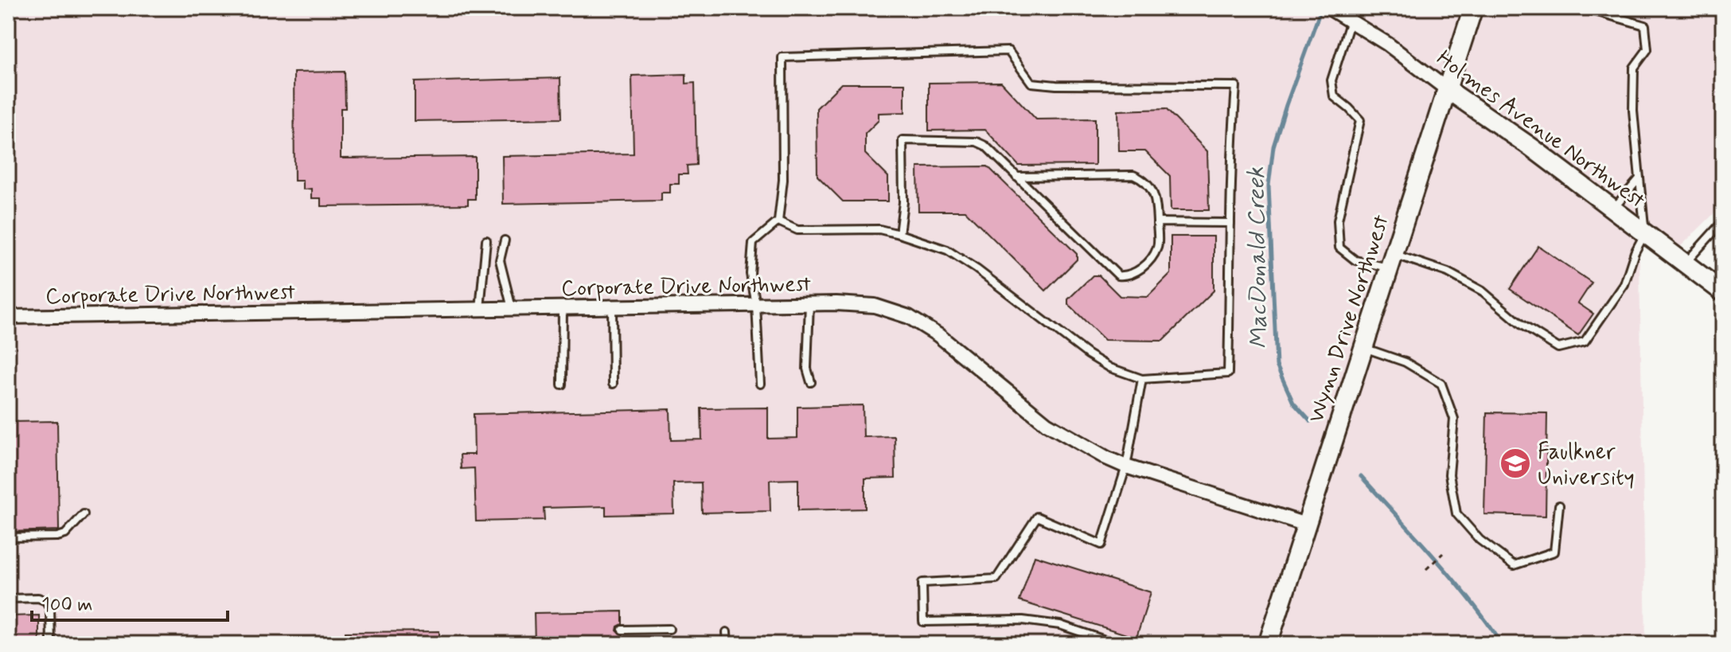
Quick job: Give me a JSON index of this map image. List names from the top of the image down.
{
  "streets": {
    "street": ["Holmes Avenue Northwest", "Corporate Drive Northwest", "Wynn Drive Northwest"]
  },
  "crossings": [
    ["Holmes Avenue Northwest", "Wynn Drive Northwest"],
    ["Corporate Drive Northwest", "Wynn Drive Northwest"]
  ],
  "water": ["MacDonald Creek"],
  "places": {
    "school or university": ["Faulkner University"]
  },
  "scale_bar": "100 m"
}
